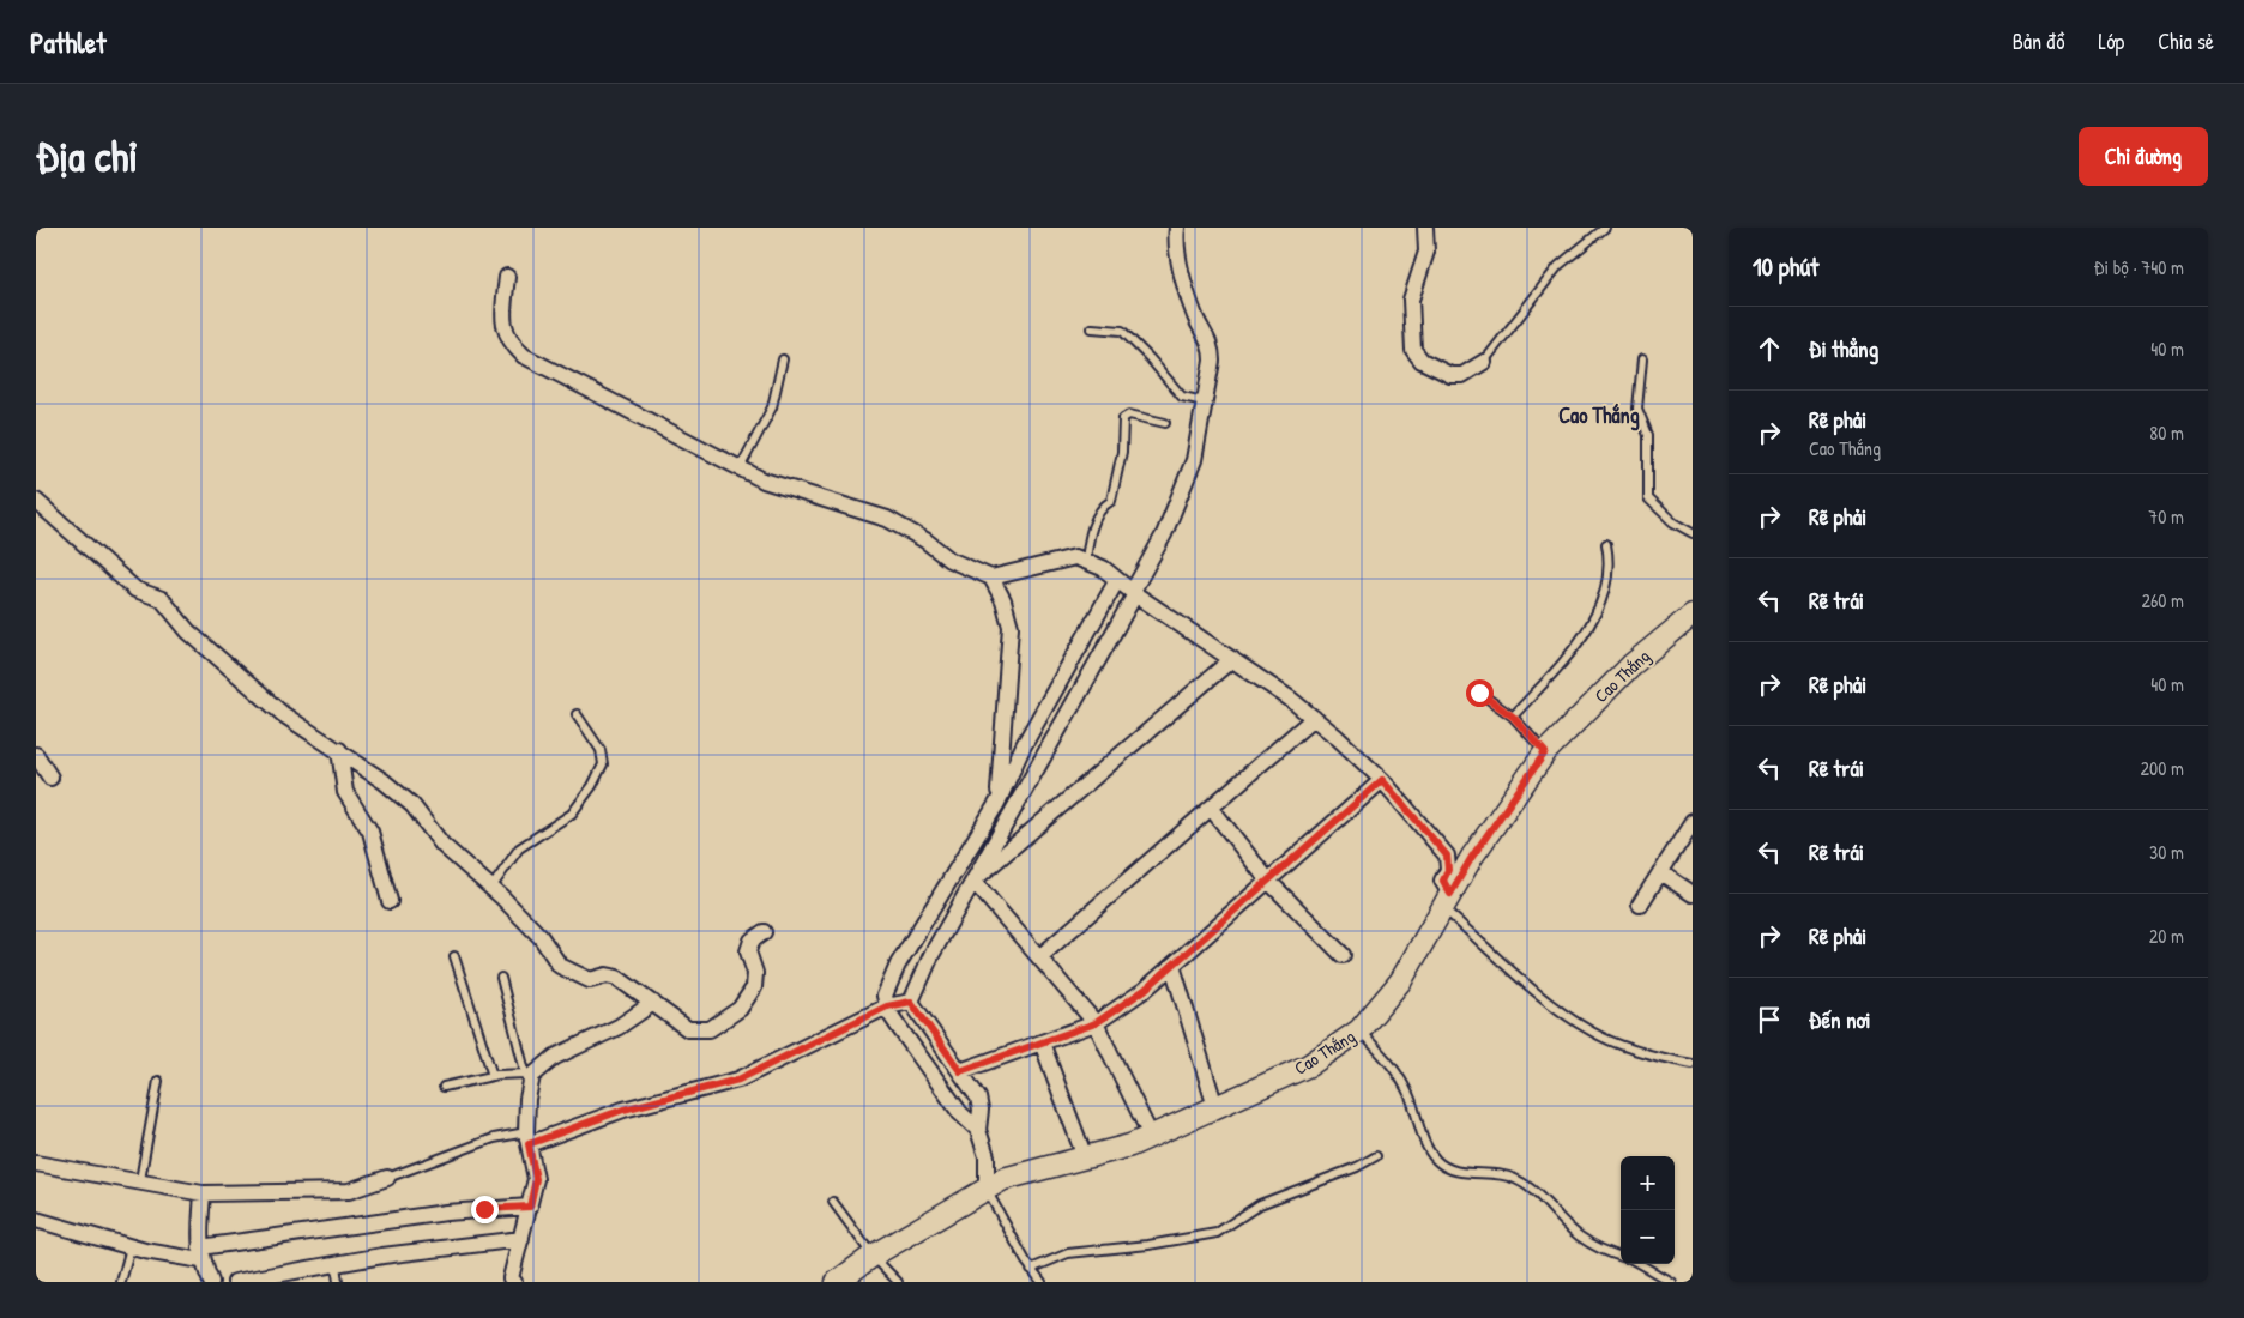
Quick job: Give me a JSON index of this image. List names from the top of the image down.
{
  "streets": {
    "main road": ["Cao Thắng"]
  },
  "districts": ["Cao Thắng"],
  "page": {
    "header": "Pathlet",
    "nav": ["Bản đồ", "Lớp", "Chia sẻ"],
    "buttons": "Chỉ đường",
    "title": "Địa chỉ",
    "heading": ["10 phút", "Đi bộ · 740 m"],
    "list": [
      ["Đi thẳng", "40 m"],
      ["Rẽ phải", "Cao Thắng", "80 m"],
      ["Rẽ phải", "70 m"],
      ["Rẽ trái", "260 m"],
      ["Rẽ phải", "40 m"],
      ["Rẽ trái", "200 m"],
      ["Rẽ trái", "30 m"],
      ["Rẽ phải", "20 m"],
      "Đến nơi"
    ],
    "map_buttons": ["+", "−"]
  }
}
